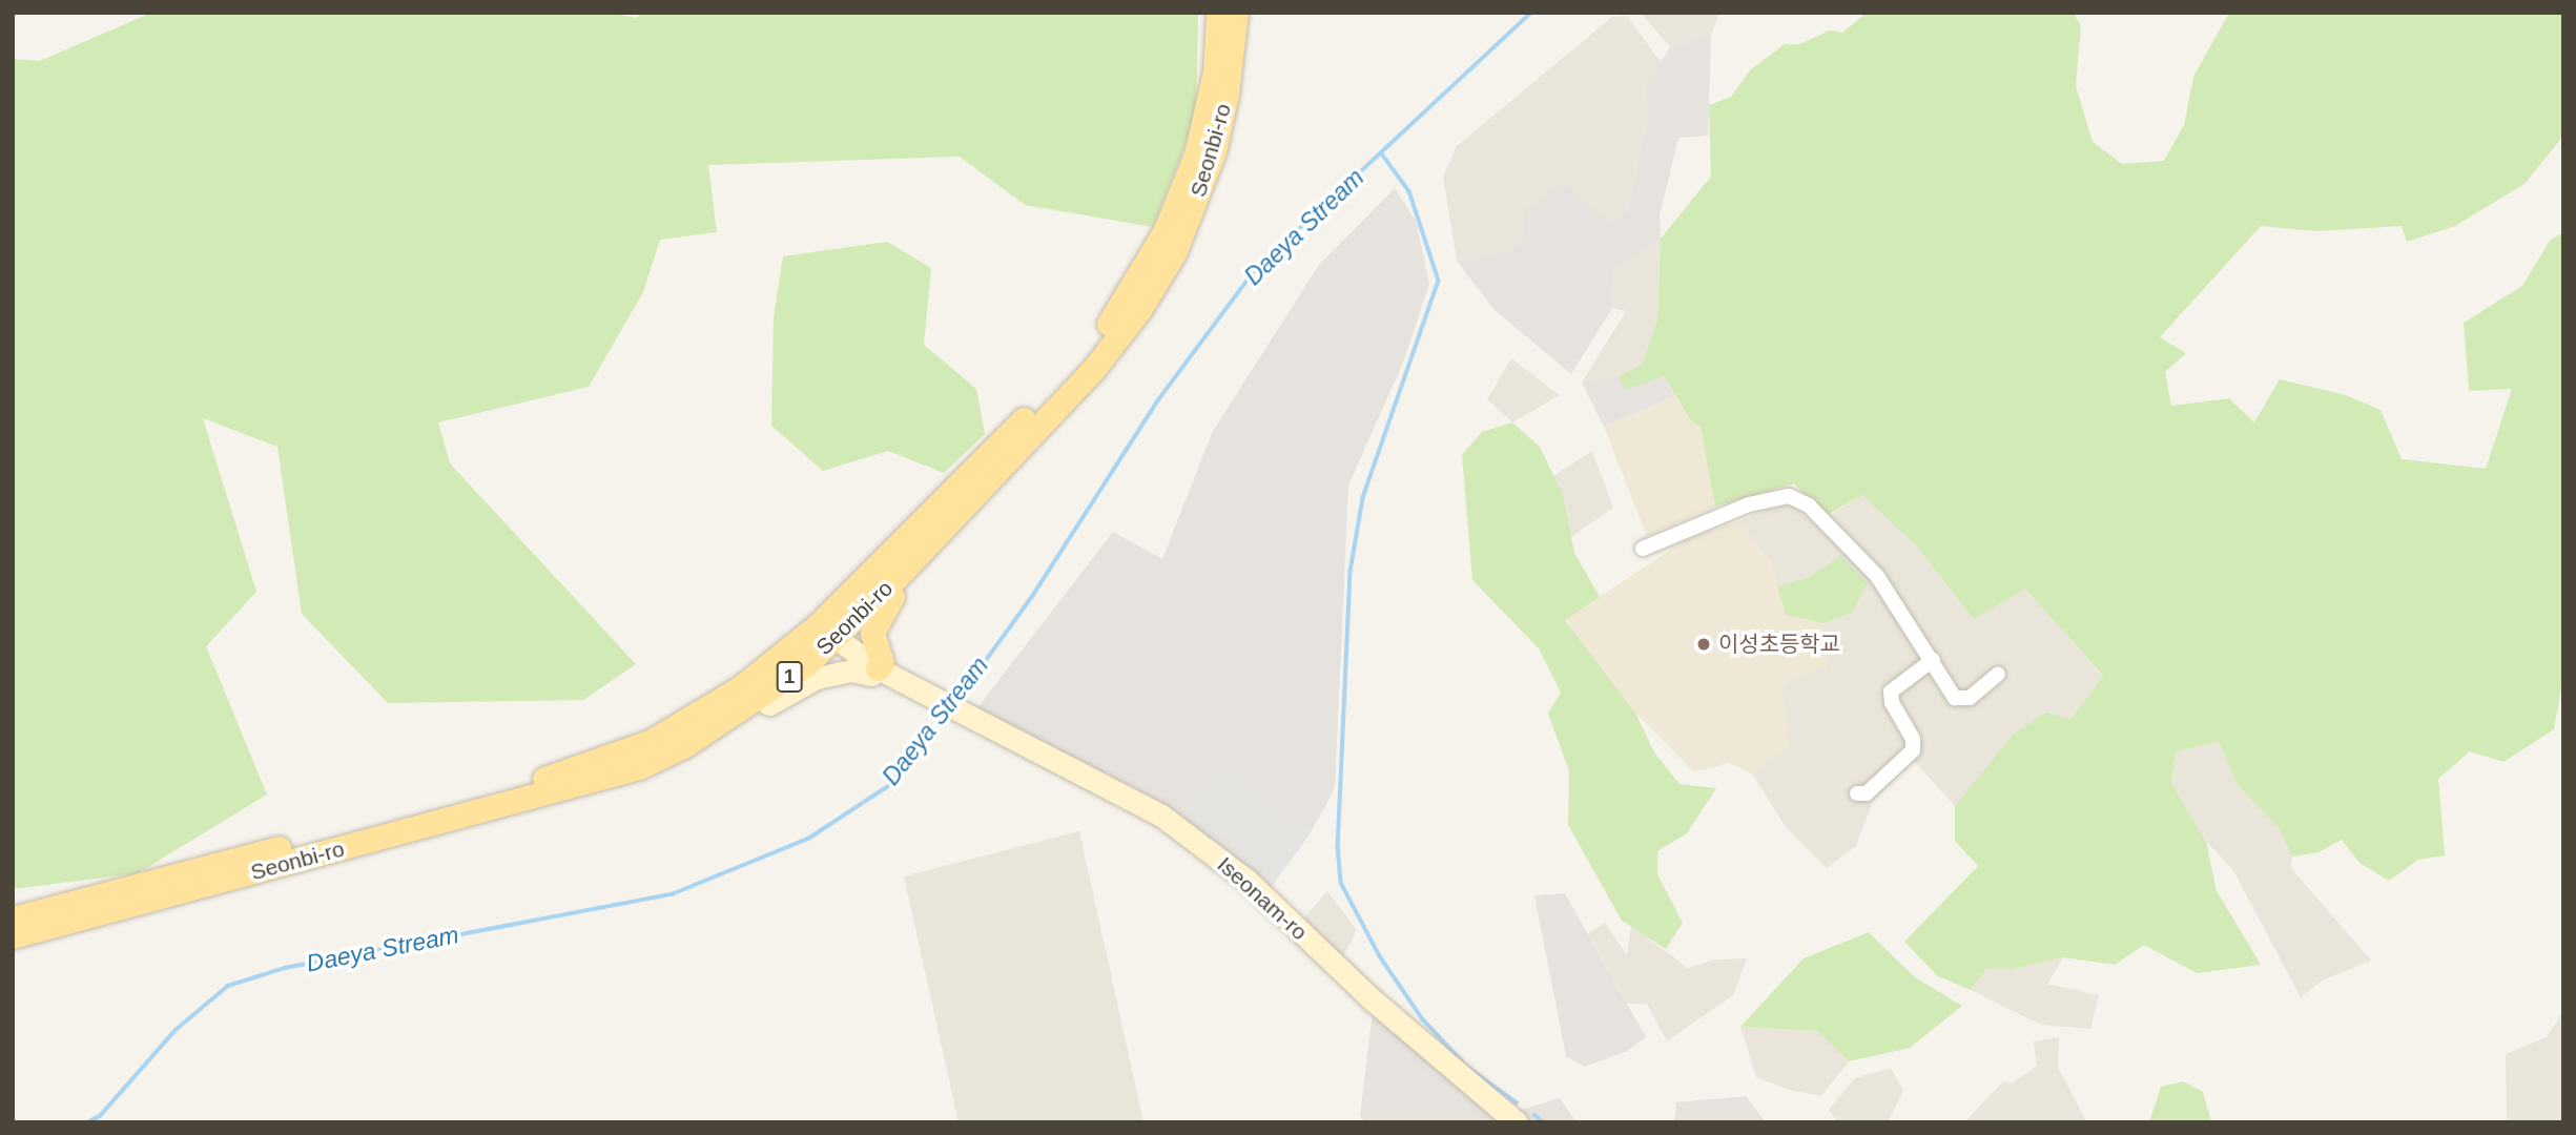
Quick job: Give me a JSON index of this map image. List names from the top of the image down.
{
  "streets": {
    "main road": ["Seonbi-ro", "1", "Iseonam-ro"]
  },
  "water": ["Daeya Stream"],
  "places": ["이성초등학교"]
}
